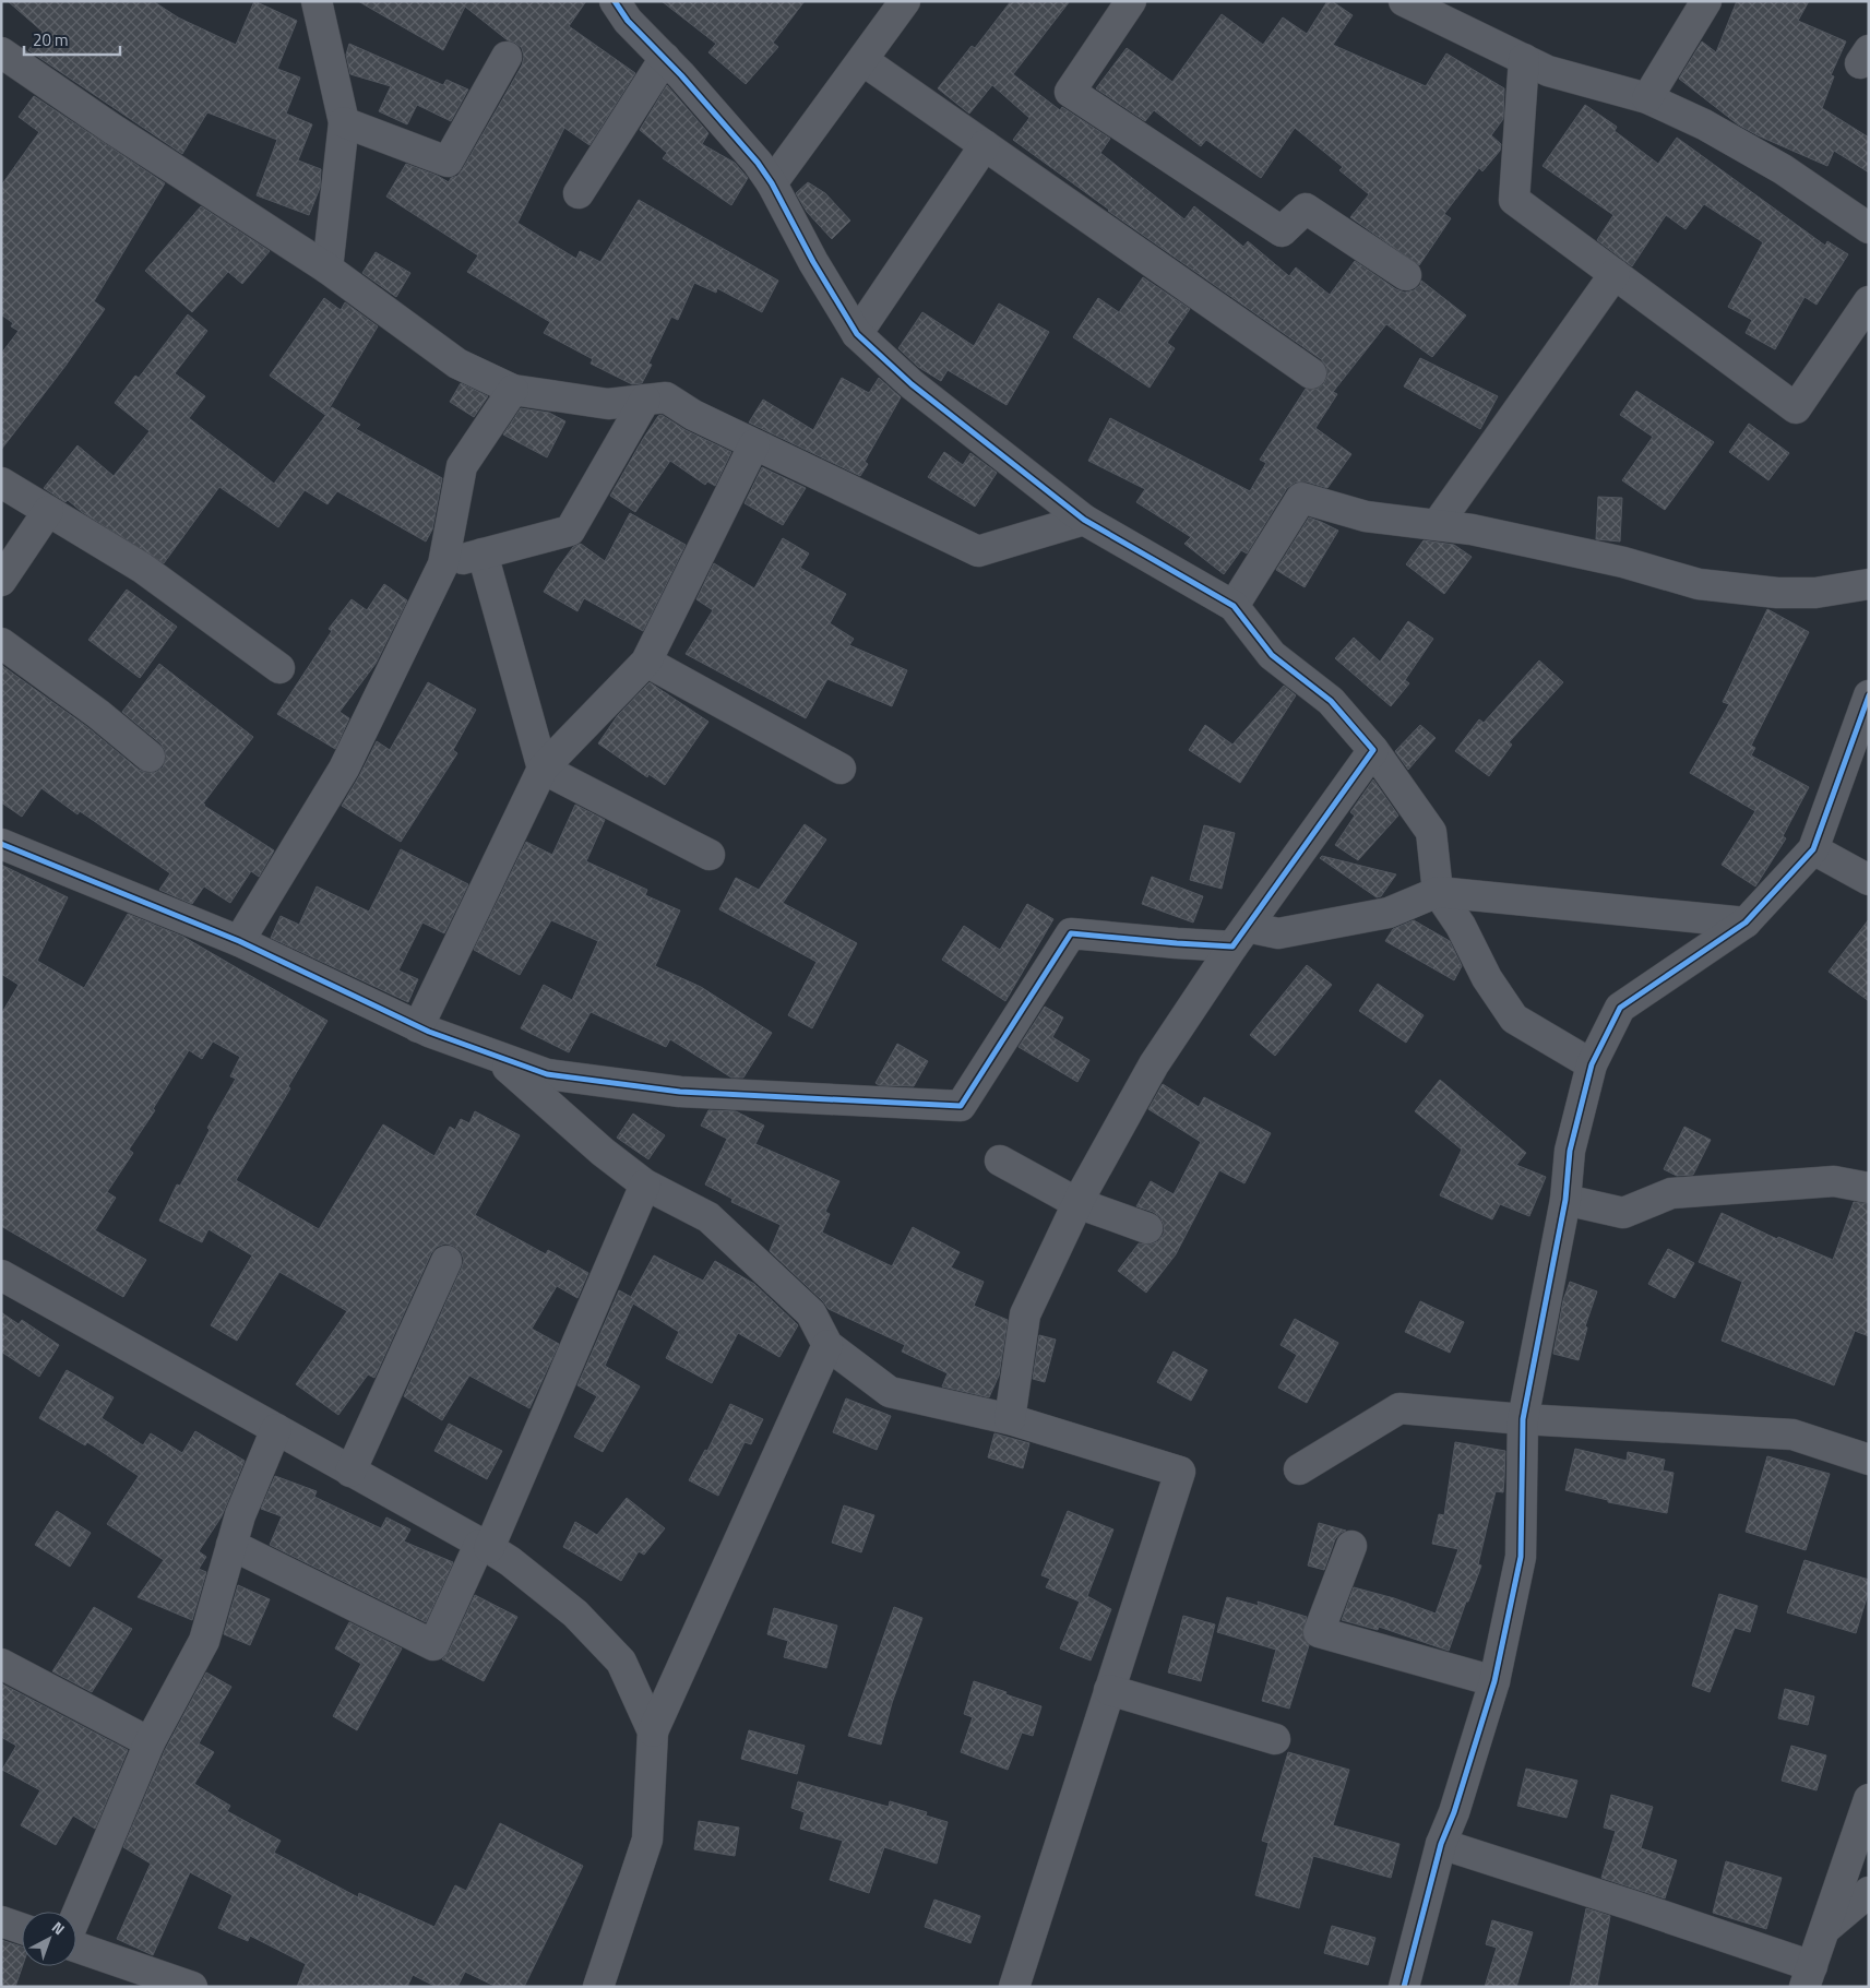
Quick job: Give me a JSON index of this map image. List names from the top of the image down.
{
  "scale_bar": "20 m",
  "north": "top right"
}
